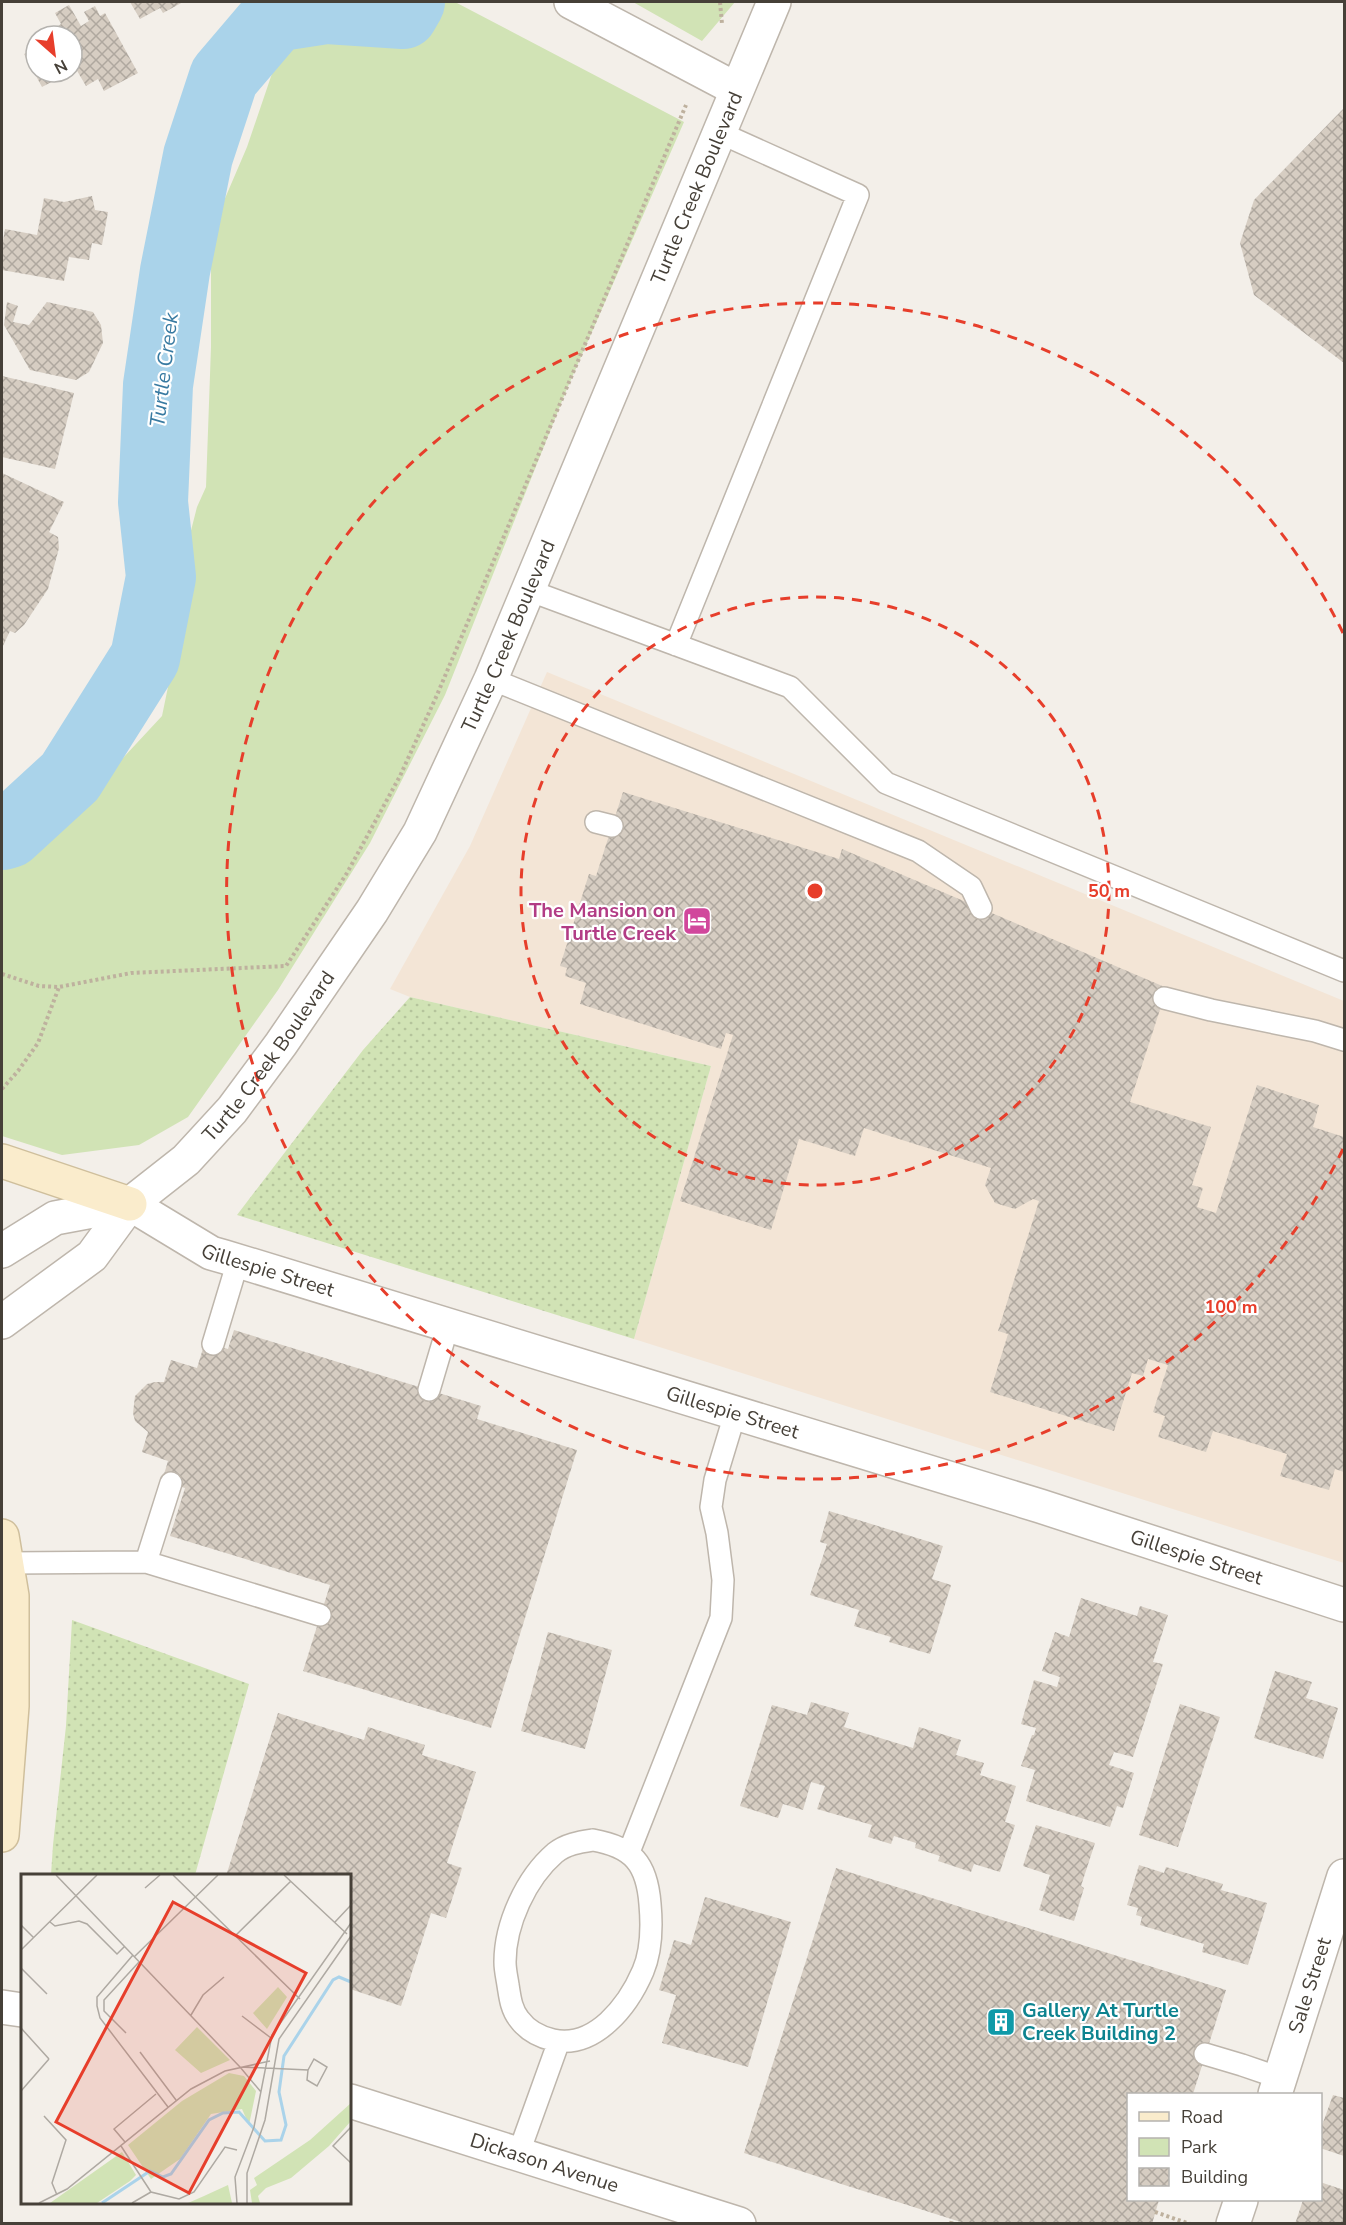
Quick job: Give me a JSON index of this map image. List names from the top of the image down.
{
  "streets": {
    "street": [
      "Turtle Creek Boulevard",
      "Gillespie Street",
      "Sale Street",
      "Dickason Avenue"
    ]
  },
  "crossings": [
    ["Turtle Creek Boulevard", "Gillespie Street"]
  ],
  "water": ["Turtle Creek"],
  "places": {
    "hotel": ["The Mansion on Turtle Creek"],
    "building": ["Gallery At Turtle Creek Building 2"]
  },
  "legend": ["Road", "Park", "Building"],
  "north": "bottom right",
  "rings": ["50 m", "100 m"]
}
